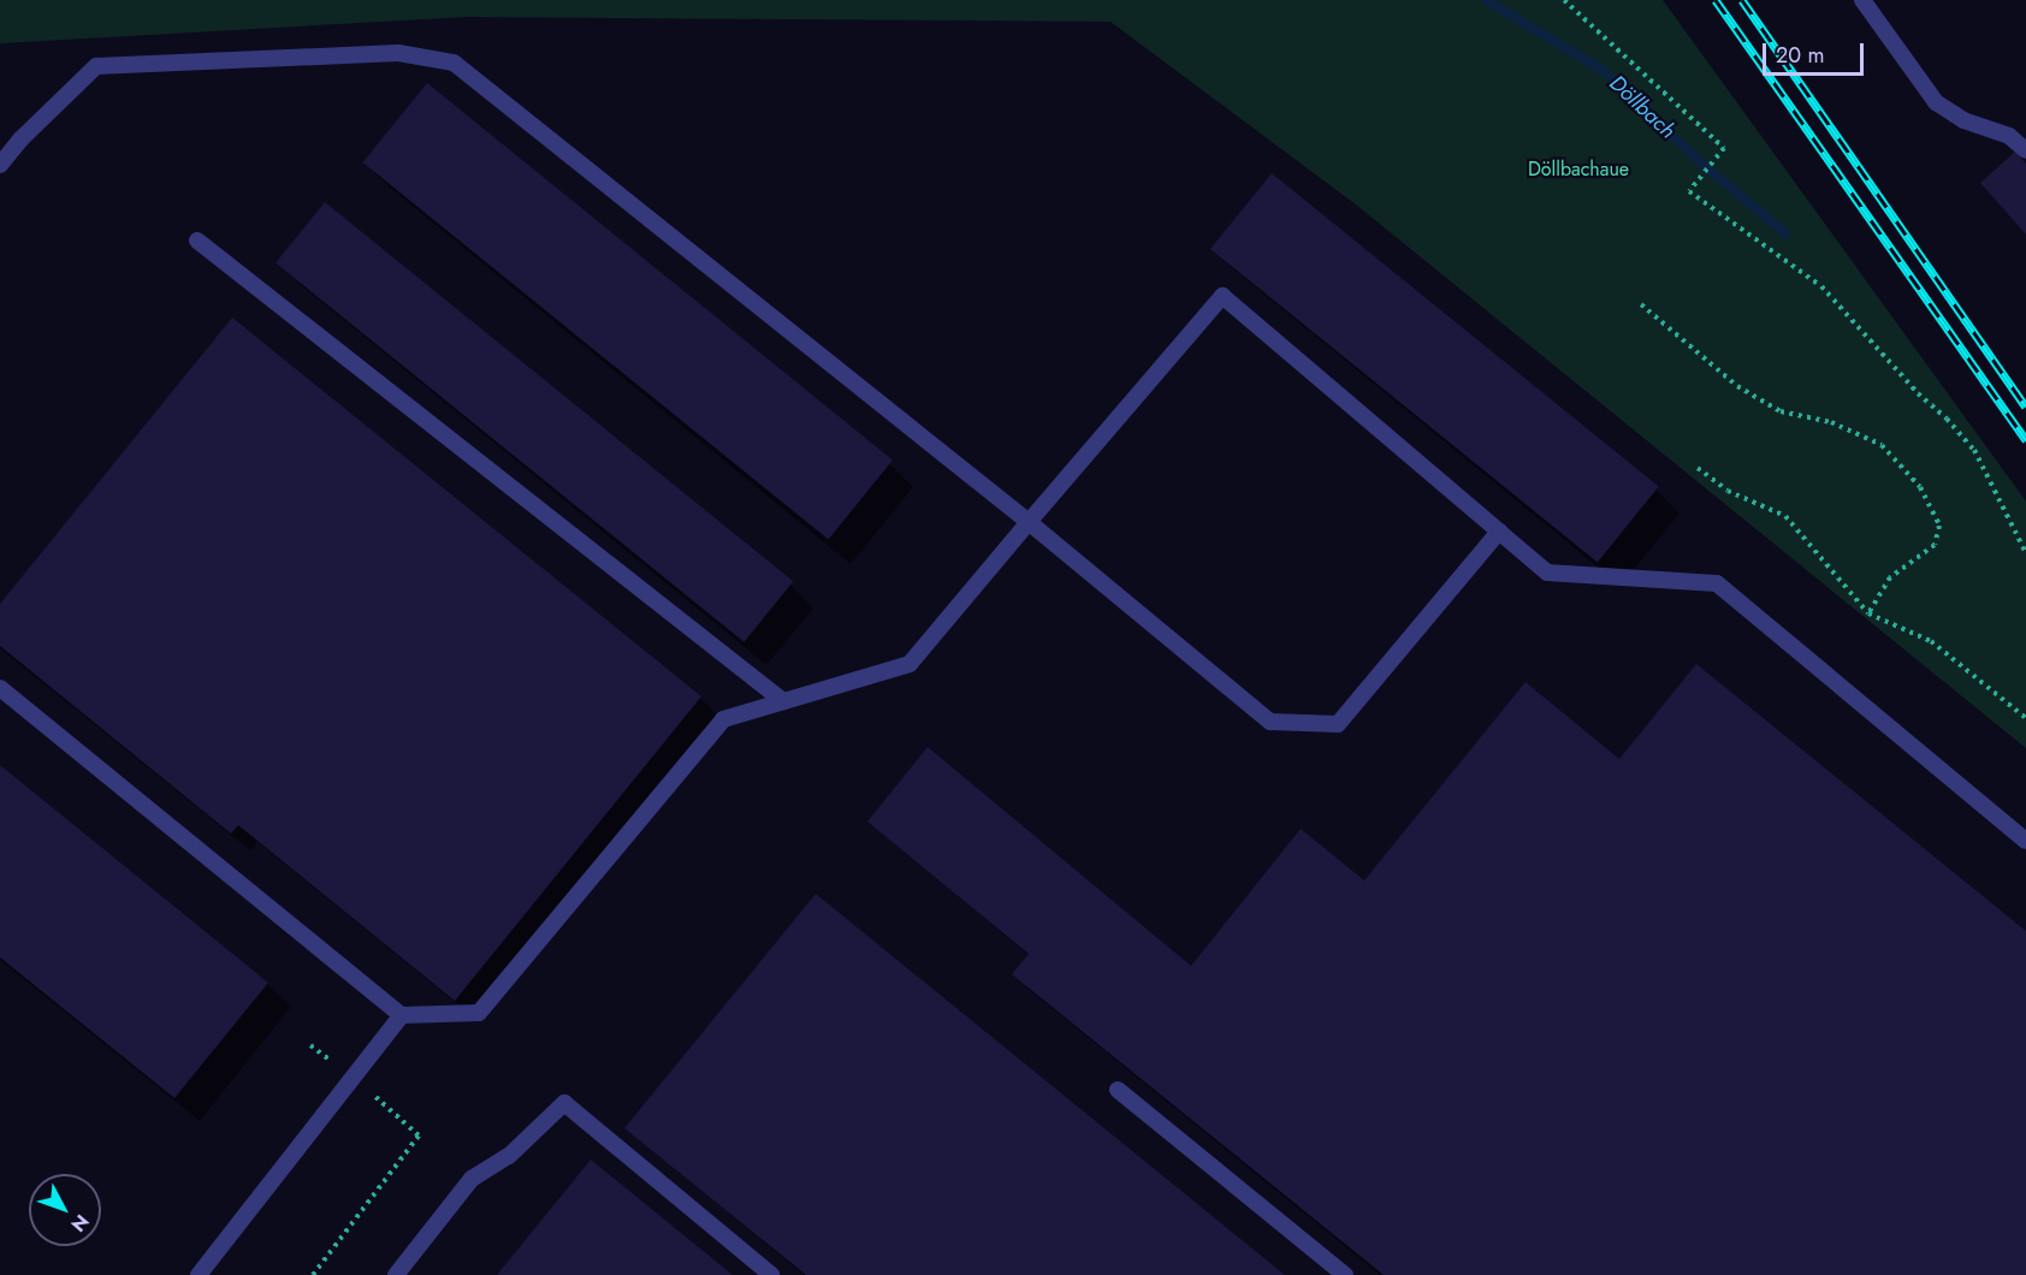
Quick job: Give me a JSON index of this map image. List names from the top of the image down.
{
  "water": ["Döllbach"],
  "parks": ["Döllbachaue"],
  "scale_bar": "20 m",
  "north": "bottom right"
}
